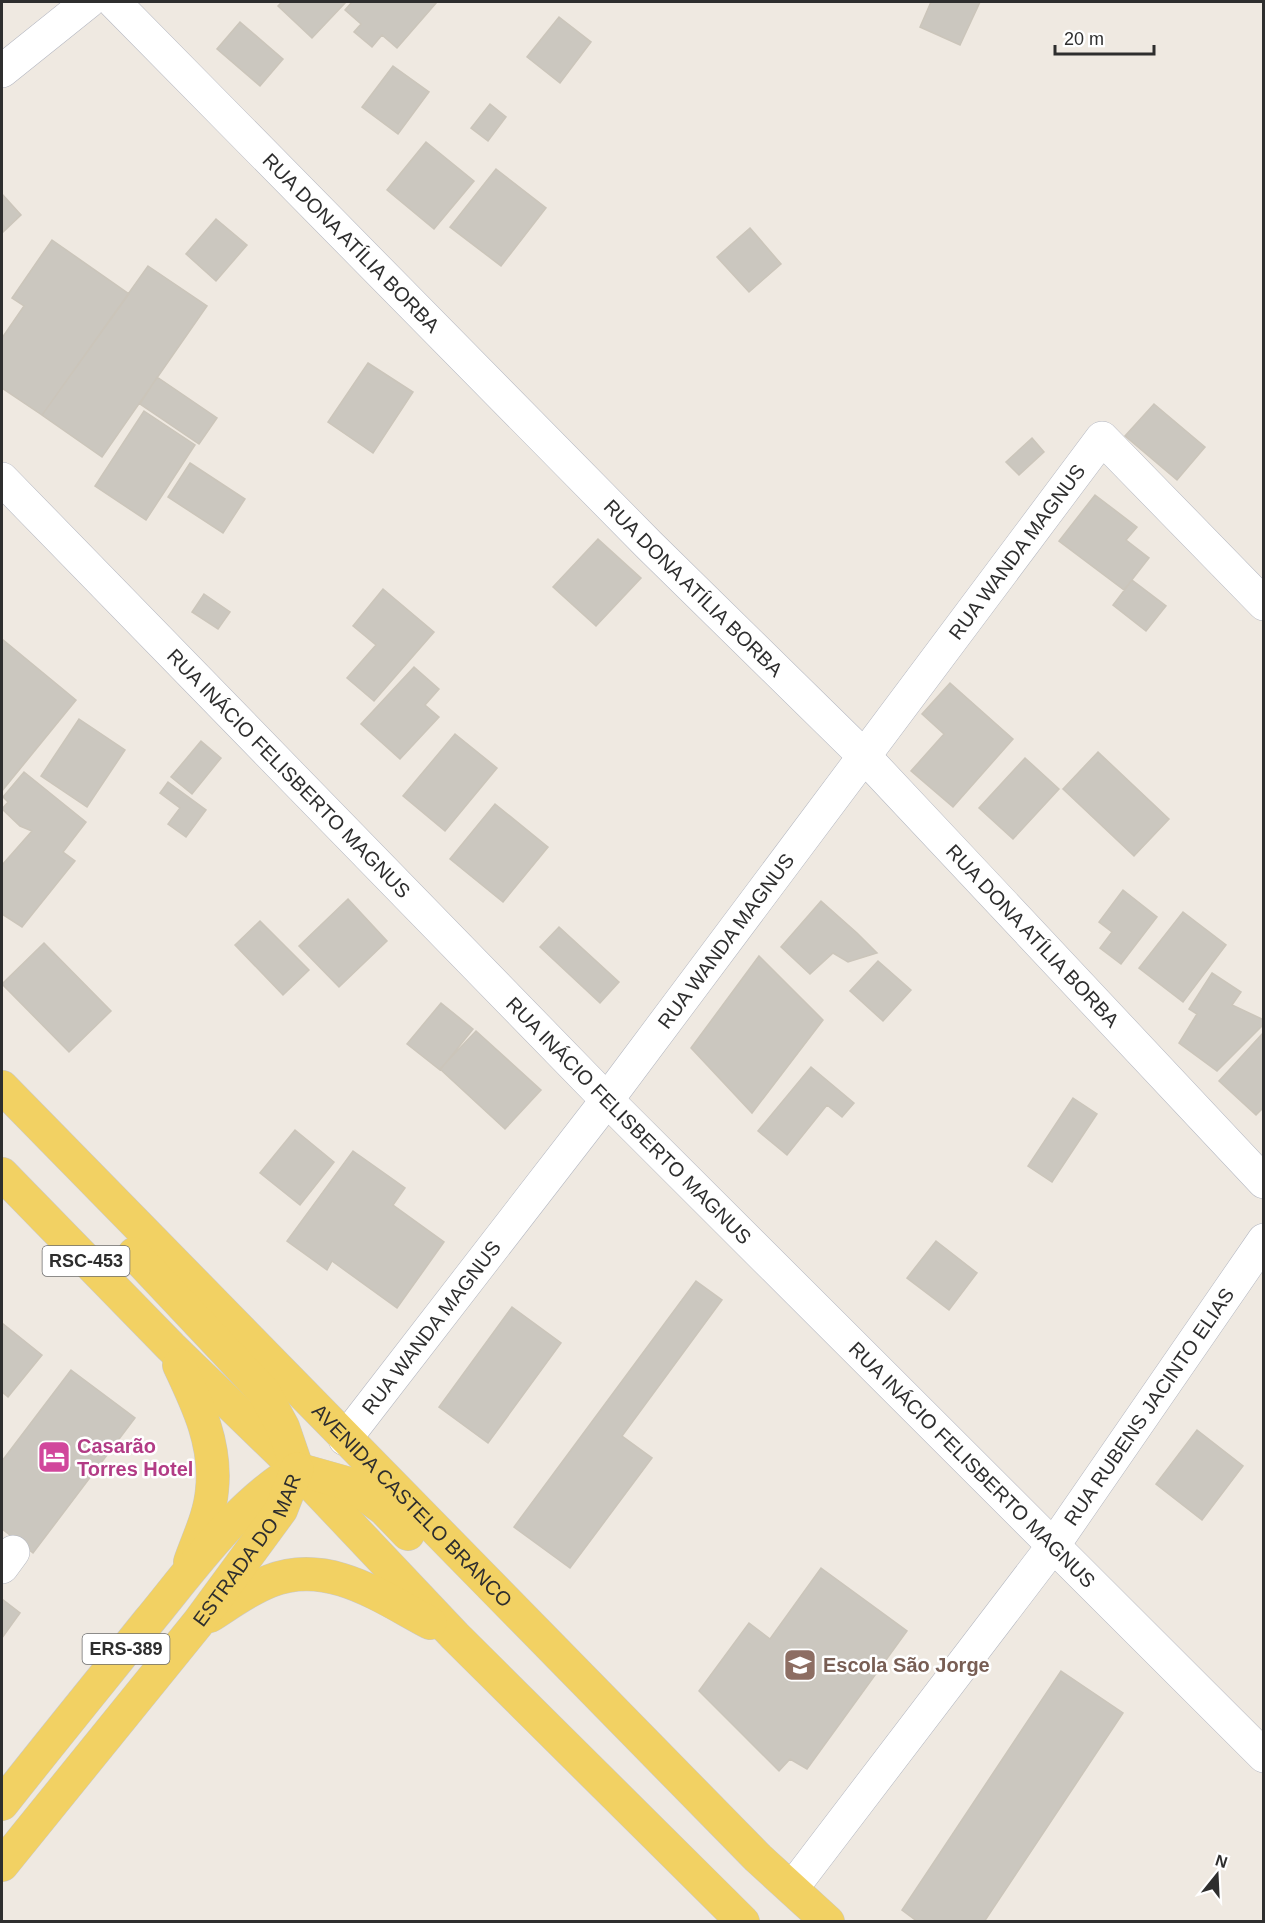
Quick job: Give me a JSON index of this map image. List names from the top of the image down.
{
  "streets": {
    "main road": [
      "RSC-453",
      "AVENIDA CASTELO BRANCO",
      "ESTRADA DO MAR",
      "ERS-389"
    ],
    "street": [
      "RUA DONA ATÍLIA BORBA",
      "RUA WANDA MAGNUS",
      "RUA INÁCIO FELISBERTO MAGNUS",
      "RUA RUBENS JACINTO ELIAS"
    ]
  },
  "crossings": [
    ["RUA DONA ATÍLIA BORBA", "RUA WANDA MAGNUS"],
    ["RUA WANDA MAGNUS", "RUA INÁCIO FELISBERTO MAGNUS"],
    ["RUA WANDA MAGNUS", "AVENIDA CASTELO BRANCO"],
    ["RUA INÁCIO FELISBERTO MAGNUS", "RUA RUBENS JACINTO ELIAS"],
    ["RUA RUBENS JACINTO ELIAS", "AVENIDA CASTELO BRANCO"]
  ],
  "places": {
    "hotel": ["Casarão Torres Hotel"],
    "school or university": ["Escola São Jorge"]
  },
  "scale_bar": "20 m",
  "north": "top"
}
